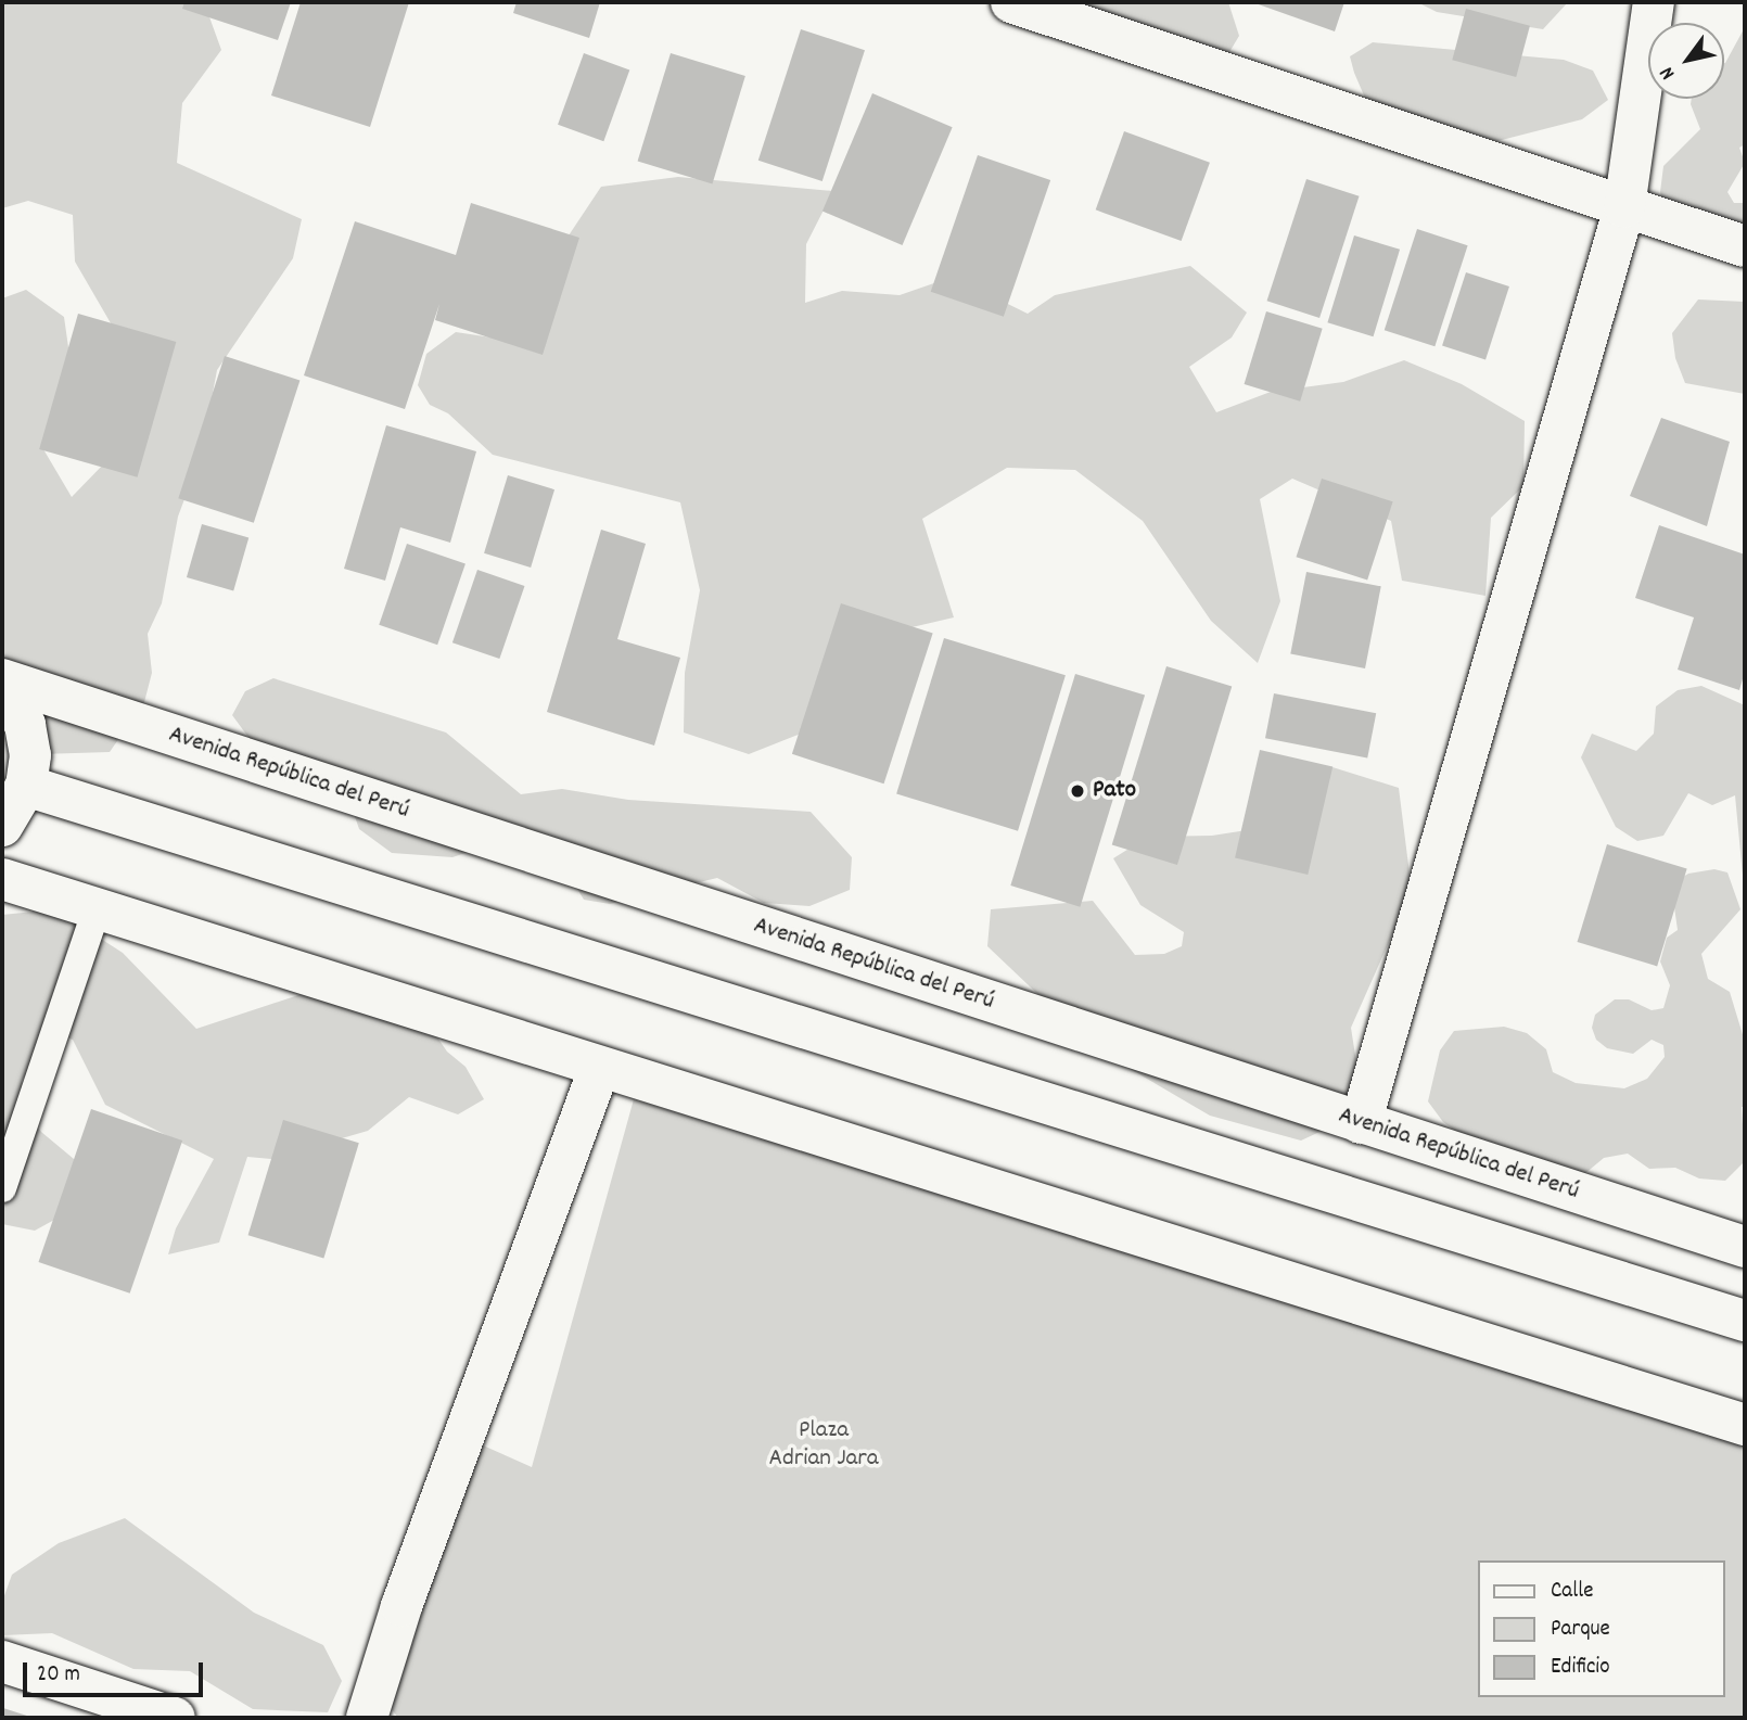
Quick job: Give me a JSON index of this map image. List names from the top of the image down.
{
  "streets": {
    "main road": ["Avenida República del Perú"]
  },
  "parks": ["Plaza Adrian Jara"],
  "places": ["Pato"],
  "legend": ["Calle", "Parque", "Edificio"],
  "scale_bar": "20 m",
  "north": "bottom left"
}
